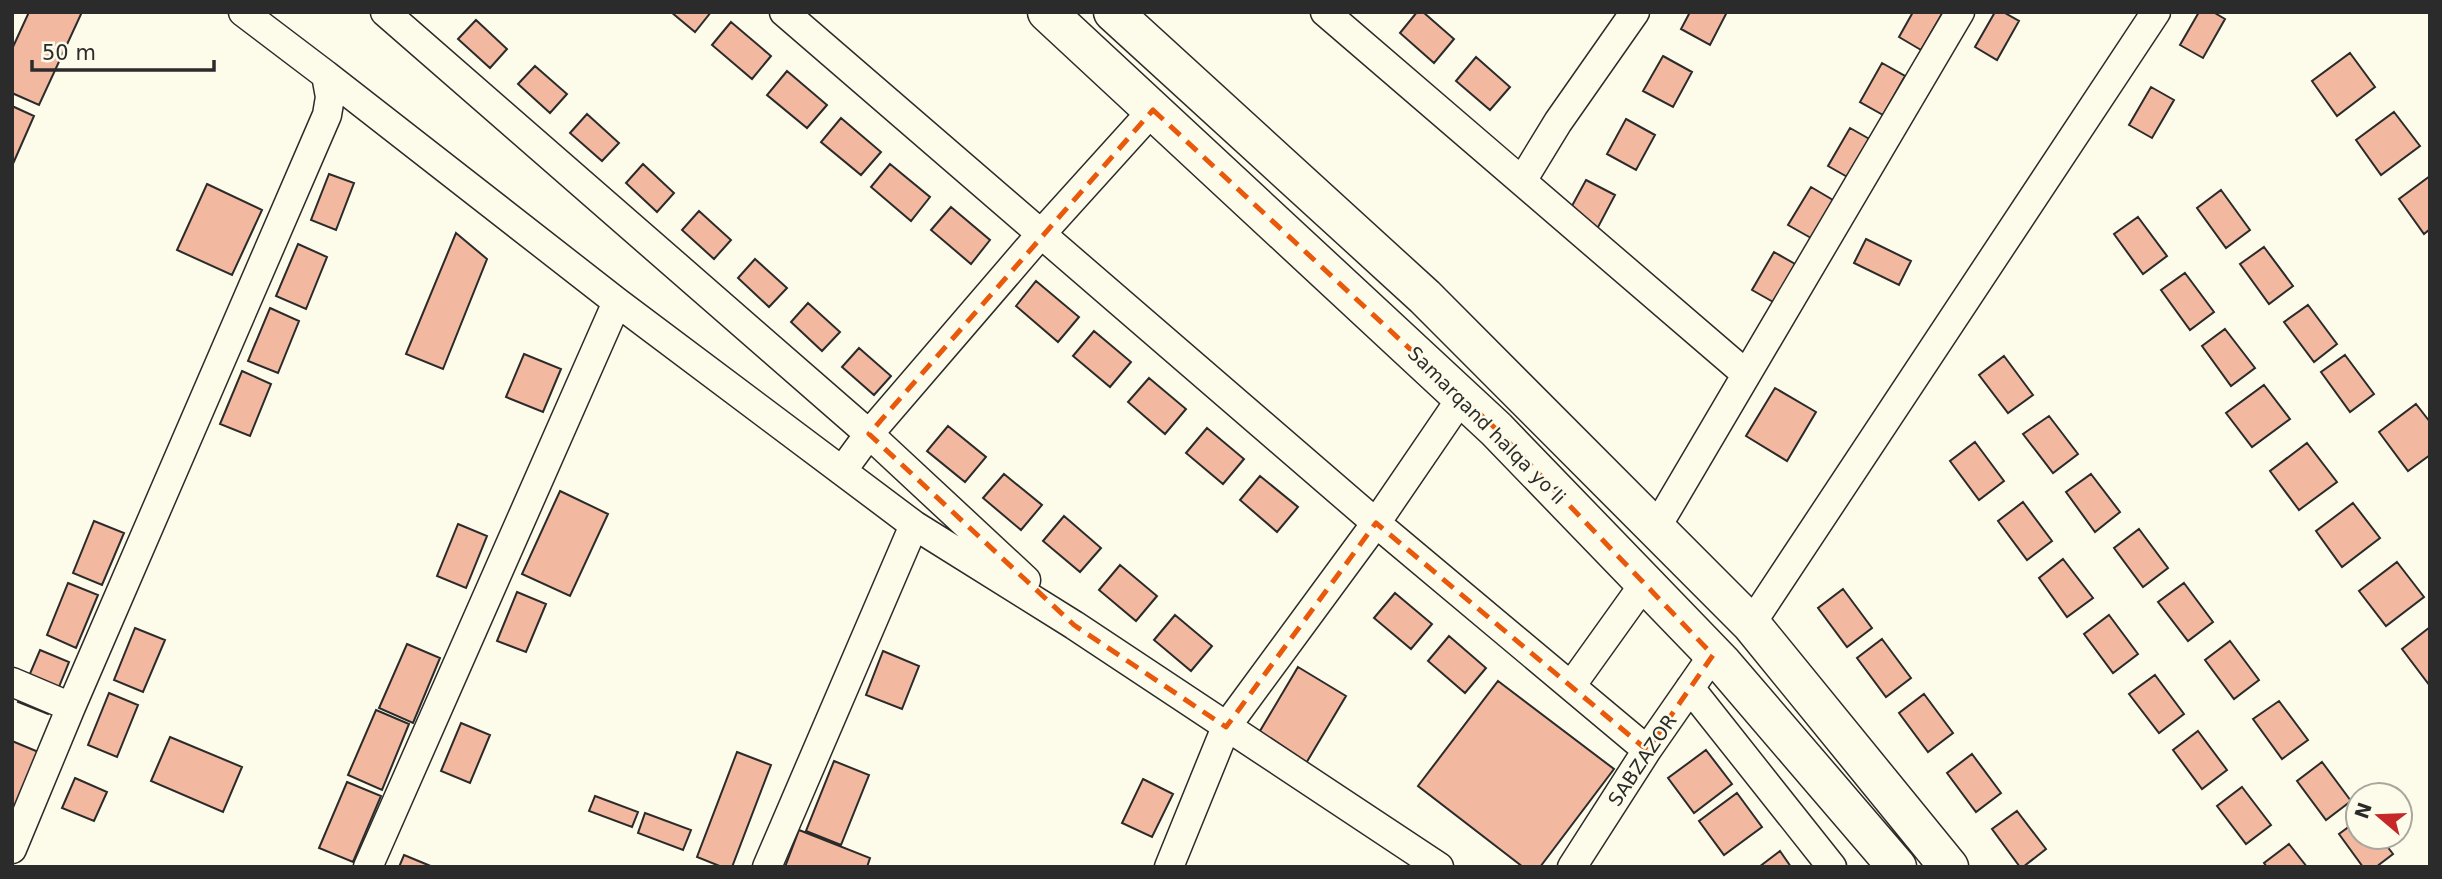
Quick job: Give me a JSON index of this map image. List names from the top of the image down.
{
  "streets": {
    "highway": ["Samarqand halqa yoʻli"],
    "street": ["SABZAZOR"]
  },
  "crossings": [
    ["Samarqand halqa yoʻli", "SABZAZOR"]
  ],
  "scale_bar": "50 m",
  "north": "left"
}
